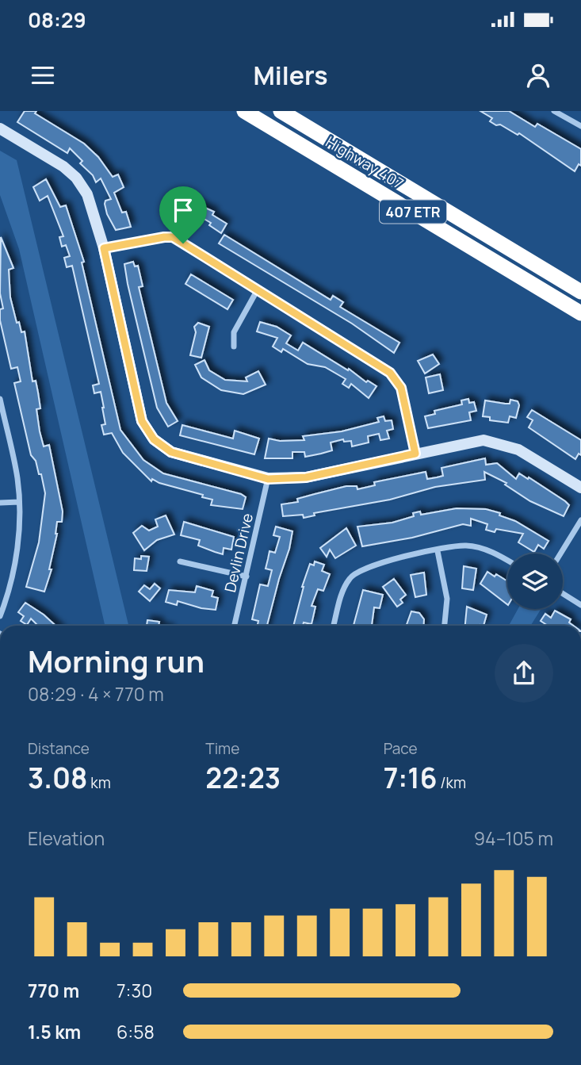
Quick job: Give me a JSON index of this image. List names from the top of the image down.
{
  "streets": {
    "highway": ["Highway 407", "407 ETR"],
    "street": ["Devlin Drive"]
  },
  "page": {
    "status": "08:29",
    "header": "Milers",
    "heading": ["Morning run", "08:29 · 4 × 770 m"],
    "stats": [
      ["Distance", "3.08 km"],
      ["Time", "22:23"],
      ["Pace", "7:16 /km"]
    ],
    "chart": ["Elevation", "94–105 m"],
    "list": [
      {
        "name": "770 m",
        "note": "7:30"
      },
      {
        "name": "1.5 km",
        "note": "6:58"
      }
    ]
  }
}
